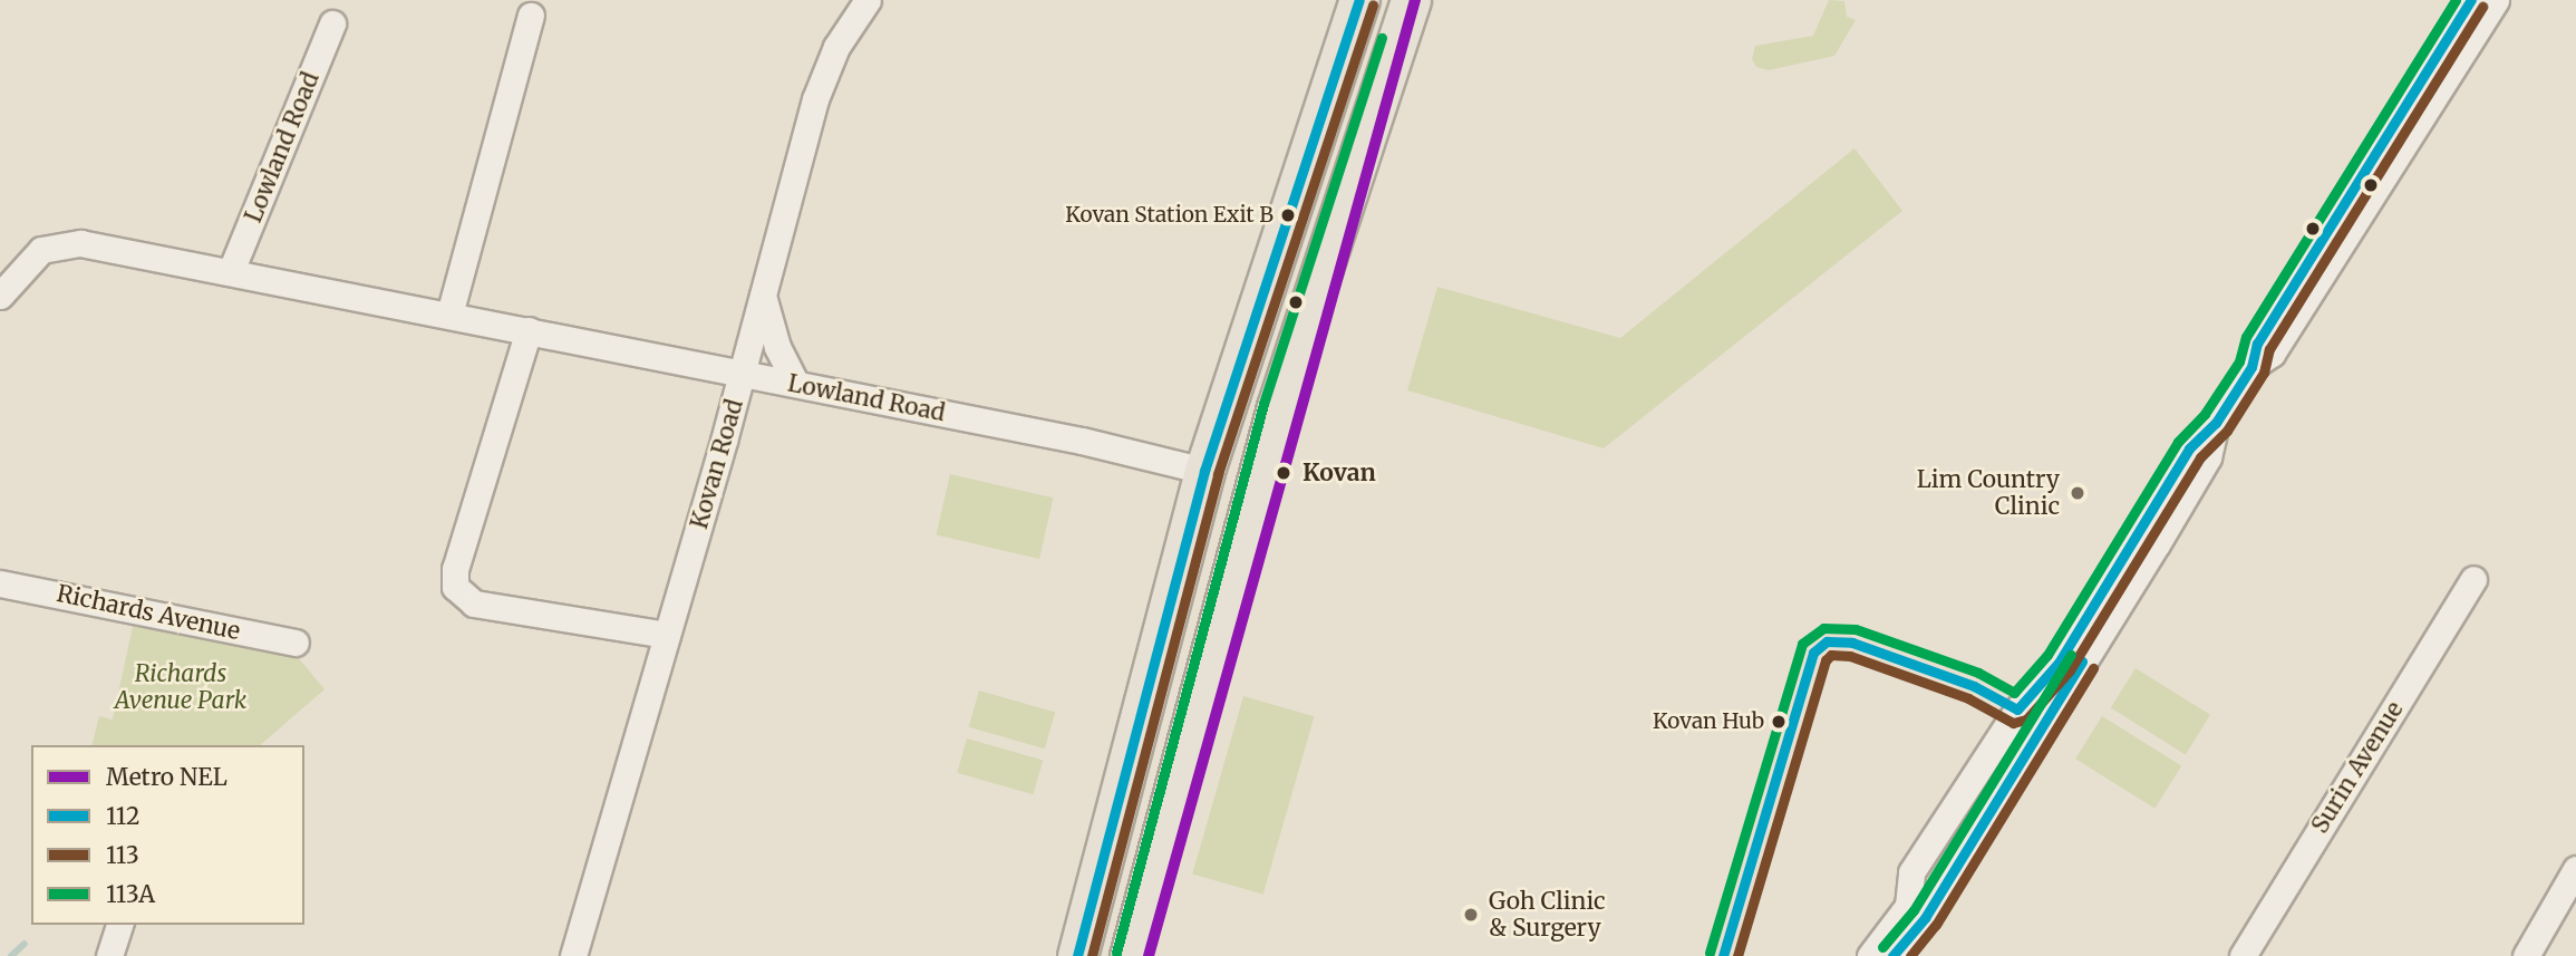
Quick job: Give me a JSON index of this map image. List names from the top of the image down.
{
  "streets": {
    "street": [
      "Lowland Road",
      "Kovan Road",
      "Richards Avenue",
      "Surin Avenue"
    ]
  },
  "crossings": [
    ["Lowland Road", "Kovan Road"]
  ],
  "parks": ["Richards Avenue Park"],
  "places": [
    "Kovan Station Exit B",
    "Kovan",
    "Lim Country Clinic",
    "Kovan Hub",
    "Goh Clinic & Surgery"
  ],
  "lines": [
    "metro line NEL",
    "transit line 112",
    "transit line 113A",
    "transit line 113"
  ],
  "legend": [
    "Metro NEL",
    "112",
    "113",
    "113A"
  ]
}
